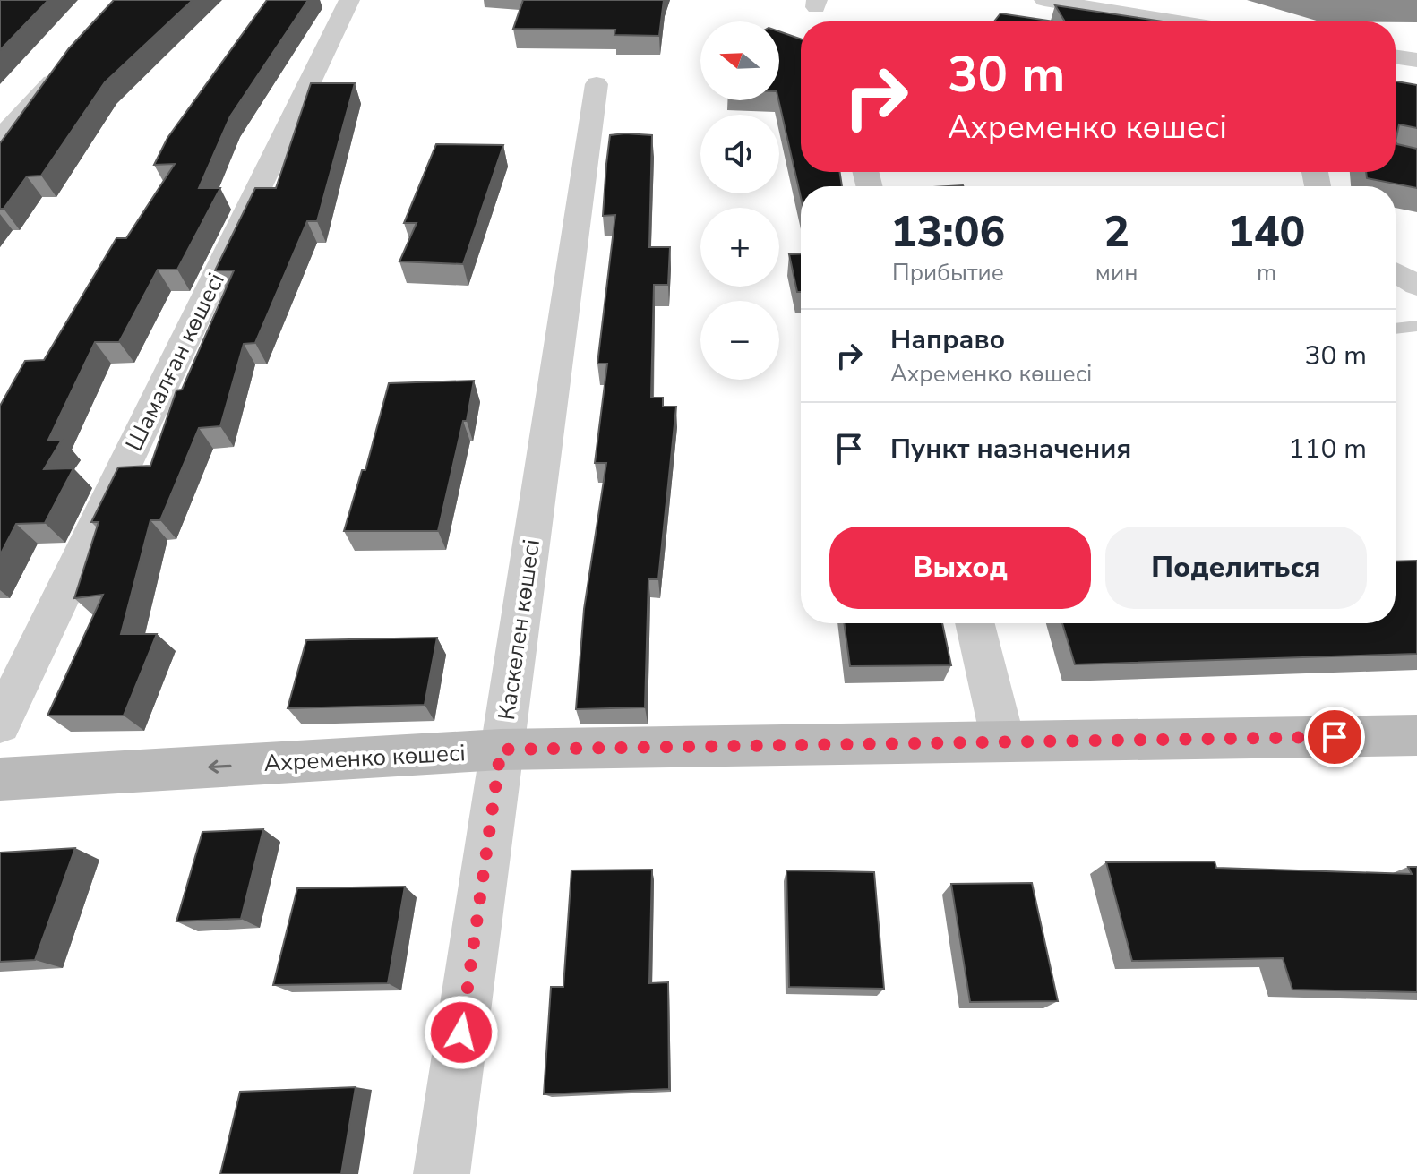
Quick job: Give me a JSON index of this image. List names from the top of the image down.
{
  "streets": {
    "street": ["Шамалған көшесі", "Каскелен көшесі", "Ахременко көшесі"]
  },
  "crossings": [
    ["Каскелен көшесі", "Ахременко көшесі"]
  ],
  "one_way": ["Ахременко көшесі"],
  "north": "left",
  "page": {
    "map_buttons": ["+", "−"],
    "turn": ["30 m", "Ахременко көшесі"],
    "eta": [
      "13:06",
      "Прибытие",
      "2",
      "мин",
      "140",
      "m"
    ],
    "list": [
      {
        "name": "Направо",
        "note": "Ахременко көшесі",
        "value": "30 m"
      },
      {
        "name": "Пункт назначения",
        "value": "110 m"
      }
    ],
    "buttons": ["Выход", "Поделиться"]
  }
}
